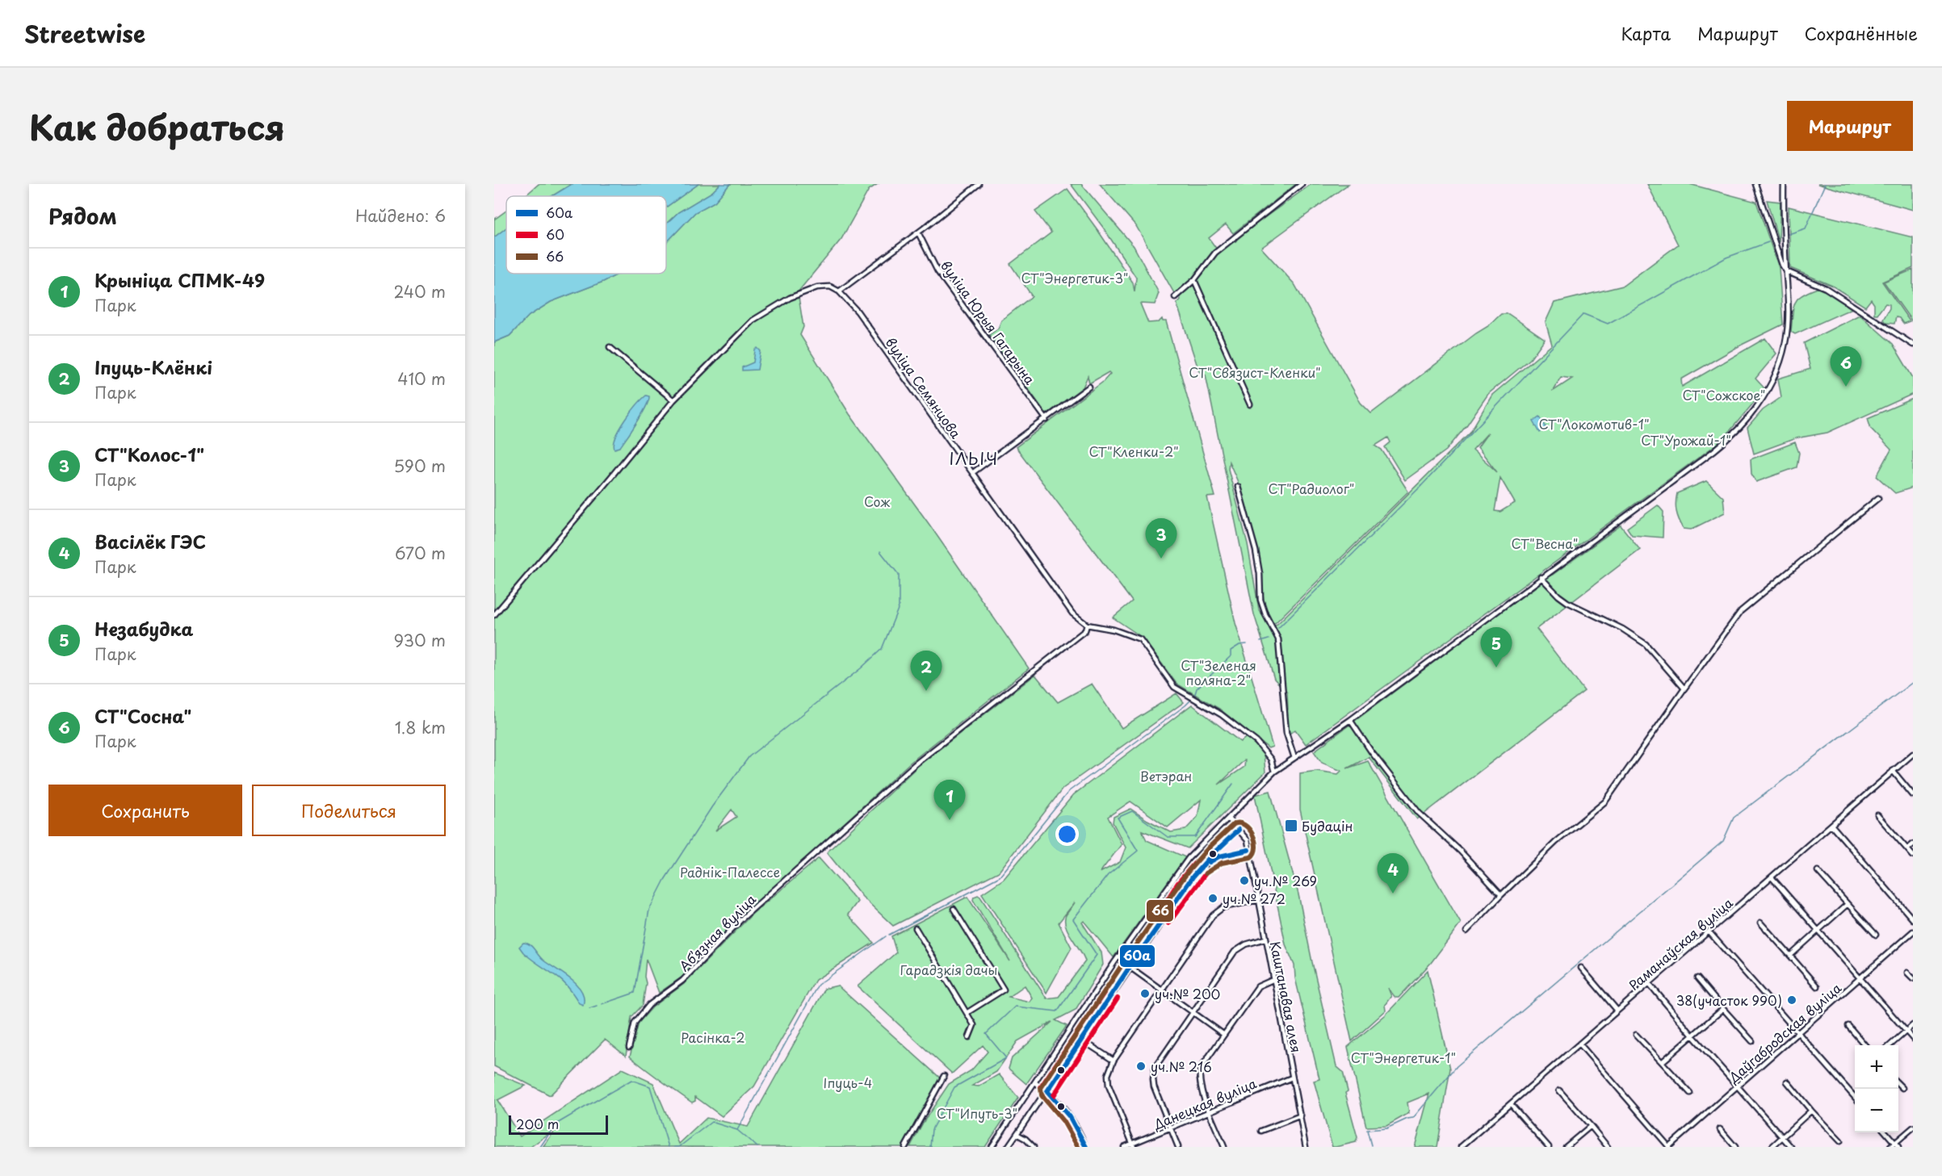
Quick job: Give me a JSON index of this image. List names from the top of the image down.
{
  "streets": {
    "street": [
      "вуліца Юрыя Гагарына",
      "вуліца Семянцова",
      "Абʼязная вуліца",
      "Раманаўская вуліца",
      "Каштанавая алея",
      "Даўгабродская вуліца",
      "Данецкая вуліца"
    ]
  },
  "crossings": [
    ["вуліца Семянцова", "Абʼязная вуліца"],
    ["Каштанавая алея", "Данецкая вуліца"]
  ],
  "districts": ["ІЛЬІЧ"],
  "parks": [
    "СТ\"Энергетик-3\"",
    "СТ\"Связист-Кленки\"",
    "СТ\"Сожское\"",
    "СТ\"Локомотив-1\"",
    "СТ\"Урожай-1\"",
    "СТ\"Кленки-2\"",
    "СТ\"Радиолог\"",
    "Сож",
    "СТ\"Весна\"",
    "СТ\"Зеленая поляна-2\"",
    "Ветэран",
    "Раднік-Палессе",
    "Гарадзкія дачы",
    "Расінка-2",
    "СТ\"Энергетик-1\"",
    "Іпуць-4",
    "СТ\"Ипуть-3\""
  ],
  "places": {
    "transit": ["Будацін"],
    "other": [
      "уч.№ 269",
      "уч.№ 272",
      "уч.№ 200",
      "38(участок 990)",
      "уч.№ 216"
    ]
  },
  "lines": ["transit line 66", "transit line 60а", "transit line 60"],
  "legend": ["60а", "60", "66"],
  "scale_bar": "200 m",
  "page": {
    "header": "Streetwise",
    "nav": ["Карта", "Маршрут", "Сохранённые"],
    "title": "Как добраться",
    "buttons": [
      "Маршрут",
      ["Сохранить", "Поделиться"]
    ],
    "heading": ["Рядом", "Найдено: 6"],
    "list": [
      {
        "mark": "1",
        "name": "Крыніца СПМК-49",
        "note": "Парк",
        "value": "240 m"
      },
      {
        "mark": "2",
        "name": "Іпуць-Клёнкі",
        "note": "Парк",
        "value": "410 m"
      },
      {
        "mark": "3",
        "name": "СТ\"Колос-1\"",
        "note": "Парк",
        "value": "590 m"
      },
      {
        "mark": "4",
        "name": "Васілёк ГЭС",
        "note": "Парк",
        "value": "670 m"
      },
      {
        "mark": "5",
        "name": "Незабудка",
        "note": "Парк",
        "value": "930 m"
      },
      {
        "mark": "6",
        "name": "СТ\"Сосна\"",
        "note": "Парк",
        "value": "1.8 km"
      }
    ],
    "pins": [
      "6",
      "3",
      "5",
      "2",
      "1",
      "4"
    ],
    "map_buttons": ["+", "−"],
    "scale": "200 m"
  }
}
